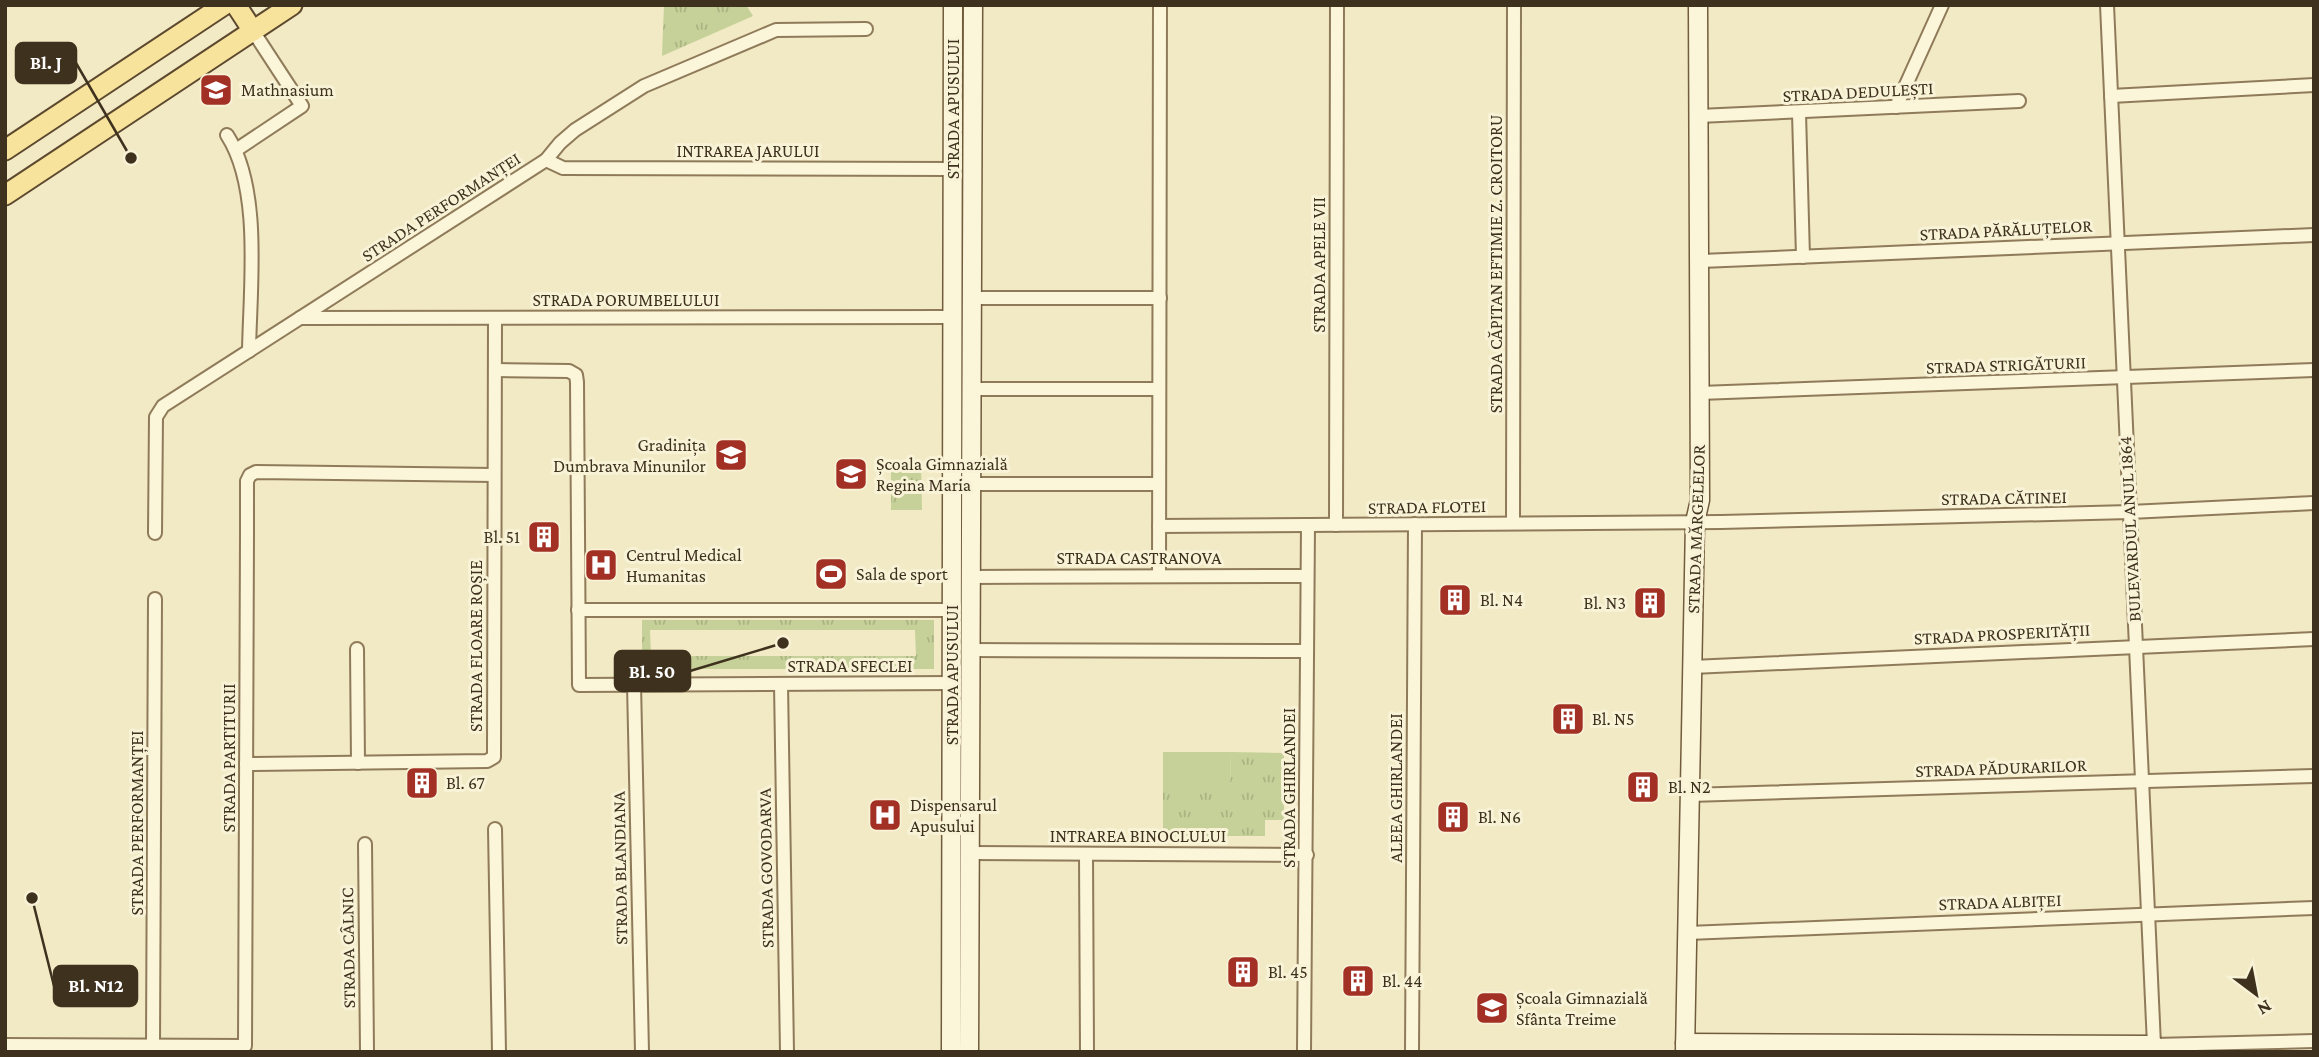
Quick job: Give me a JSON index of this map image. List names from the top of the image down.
{
  "streets": {
    "main road": ["STRADA APUSULUI", "STRADA MĂRGELELOR"],
    "street": [
      "STRADA DEDULEȘTI",
      "INTRAREA JARULUI",
      "STRADA PERFORMANȚEI",
      "STRADA PĂRĂLUȚELOR",
      "STRADA CĂPITAN EFTIMIE Z. CROITORU",
      "STRADA APELE VII",
      "STRADA PORUMBELULUI",
      "STRADA STRIGĂTURII",
      "STRADA CĂTINEI",
      "STRADA FLOTEI",
      "BULEVARDUL ANUL 1864",
      "STRADA CASTRANOVA",
      "STRADA PROSPERITĂȚII",
      "STRADA FLOARE ROȘIE",
      "STRADA SFECLEI",
      "STRADA PARTITURII",
      "STRADA PĂDURARILOR",
      "STRADA GHIRLANDEI",
      "ALEEA GHIRLANDEI",
      "INTRAREA BINOCLULUI",
      "STRADA BLANDIANA",
      "STRADA GOVODARVA",
      "STRADA ALBIȚEI",
      "STRADA CÂLNIC"
    ]
  },
  "crossings": [
    ["STRADA DEDULEȘTI", "STRADA MĂRGELELOR"],
    ["STRADA APUSULUI", "INTRAREA JARULUI"],
    ["STRADA APUSULUI", "STRADA PORUMBELULUI"],
    ["STRADA APUSULUI", "STRADA CASTRANOVA"],
    ["STRADA APUSULUI", "STRADA SFECLEI"],
    ["STRADA APUSULUI", "STRADA GHIRLANDEI"],
    ["STRADA APUSULUI", "INTRAREA BINOCLULUI"],
    ["INTRAREA JARULUI", "STRADA PERFORMANȚEI"],
    ["STRADA PERFORMANȚEI", "STRADA PORUMBELULUI"],
    ["STRADA PERFORMANȚEI", "STRADA PARTITURII"],
    ["STRADA PĂRĂLUȚELOR", "STRADA MĂRGELELOR"],
    ["STRADA PĂRĂLUȚELOR", "BULEVARDUL ANUL 1864"],
    ["STRADA CĂPITAN EFTIMIE Z. CROITORU", "STRADA FLOTEI"],
    ["STRADA APELE VII", "STRADA FLOTEI"],
    ["STRADA PORUMBELULUI", "STRADA FLOARE ROȘIE"],
    ["STRADA STRIGĂTURII", "STRADA MĂRGELELOR"],
    ["STRADA STRIGĂTURII", "BULEVARDUL ANUL 1864"],
    ["STRADA CĂTINEI", "STRADA FLOTEI"],
    ["STRADA CĂTINEI", "STRADA MĂRGELELOR"],
    ["STRADA CĂTINEI", "BULEVARDUL ANUL 1864"],
    ["STRADA FLOTEI", "STRADA MĂRGELELOR"],
    ["STRADA FLOTEI", "STRADA CASTRANOVA"],
    ["STRADA FLOTEI", "STRADA GHIRLANDEI"],
    ["STRADA FLOTEI", "ALEEA GHIRLANDEI"],
    ["STRADA MĂRGELELOR", "STRADA PROSPERITĂȚII"],
    ["STRADA MĂRGELELOR", "STRADA PĂDURARILOR"],
    ["STRADA MĂRGELELOR", "STRADA ALBIȚEI"],
    ["BULEVARDUL ANUL 1864", "STRADA PROSPERITĂȚII"],
    ["BULEVARDUL ANUL 1864", "STRADA PĂDURARILOR"],
    ["BULEVARDUL ANUL 1864", "STRADA ALBIȚEI"],
    ["STRADA CASTRANOVA", "STRADA GHIRLANDEI"],
    ["STRADA FLOARE ROȘIE", "STRADA PARTITURII"],
    ["STRADA SFECLEI", "STRADA BLANDIANA"],
    ["STRADA SFECLEI", "STRADA GOVODARVA"],
    ["STRADA GHIRLANDEI", "INTRAREA BINOCLULUI"]
  ],
  "places": {
    "school or university": [
      "Mathnasium",
      "Gradinița Dumbrava Minunilor",
      "Școala Gimnazială Regina Maria",
      "Școala Gimnazială Sfânta Treime"
    ],
    "other": ["Bl. J", "Bl. 50", "Bl. N12"],
    "building": [
      "Bl. 51",
      "Bl. N4",
      "Bl. N3",
      "Bl. N5",
      "Bl. 67",
      "Bl. N2",
      "Bl. N6",
      "Bl. 45",
      "Bl. 44"
    ],
    "hospital": ["Centrul Medical Humanitas", "Dispensarul Apusului"],
    "sports": ["Sala de sport"]
  },
  "north": "bottom right"
}
